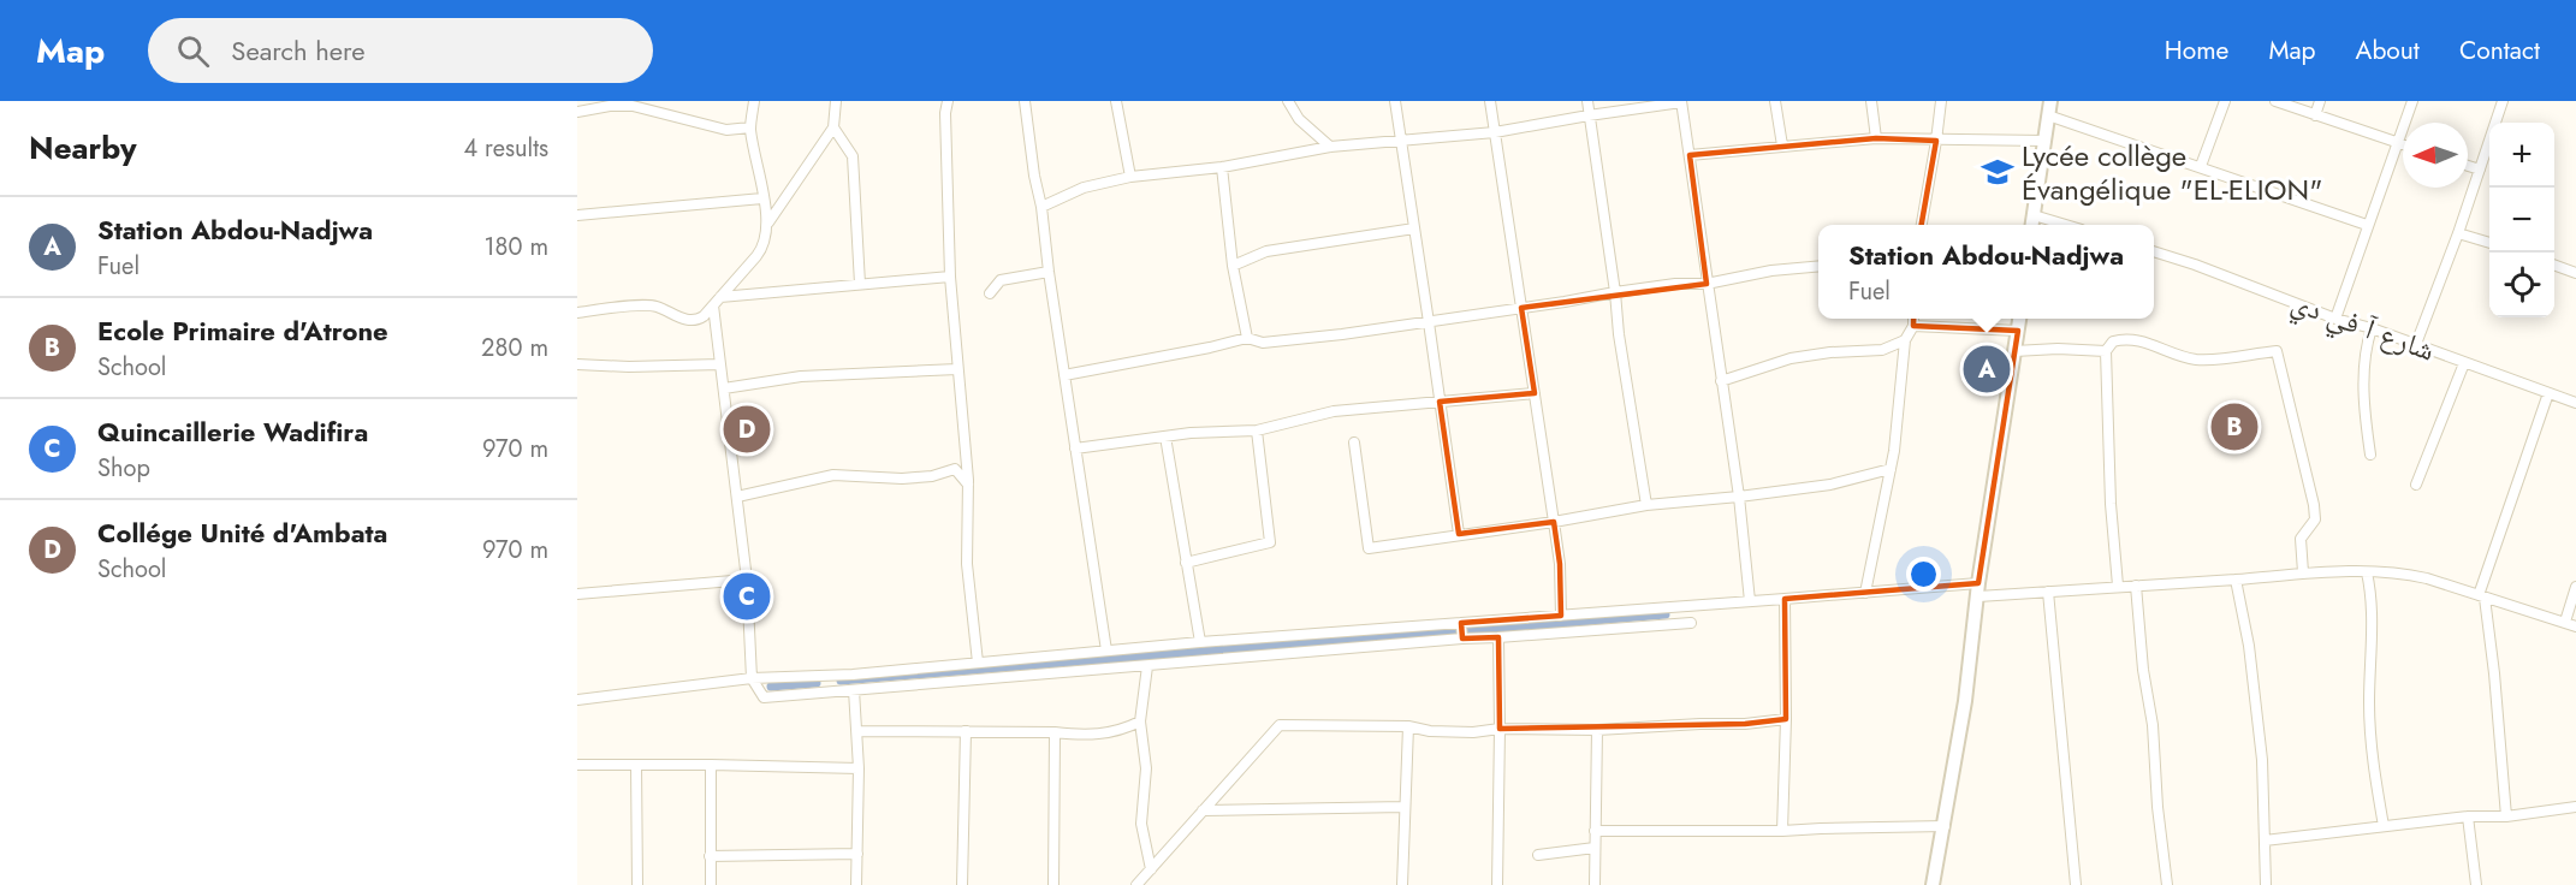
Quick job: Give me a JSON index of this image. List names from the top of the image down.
{
  "streets": {
    "street": ["شارع آ في دي"]
  },
  "places": {
    "school or university": ["Lycée collège Évangélique \"EL-ELION\""]
  },
  "north": "left",
  "page": {
    "header": "Map",
    "search": "Search here",
    "nav": [
      "Home",
      "Map",
      "About",
      "Contact"
    ],
    "heading": ["Nearby", "4 results"],
    "map_buttons": ["+", "−"],
    "list": [
      {
        "mark": "A",
        "name": "Station Abdou-Nadjwa",
        "note": "Fuel",
        "value": "180 m"
      },
      {
        "mark": "B",
        "name": "Ecole Primaire d'Atrone",
        "note": "School",
        "value": "280 m"
      },
      {
        "mark": "C",
        "name": "Quincaillerie Wadifira",
        "note": "Shop",
        "value": "970 m"
      },
      {
        "mark": "D",
        "name": "Collége Unité d'Ambata",
        "note": "School",
        "value": "970 m"
      }
    ],
    "popup": ["Station Abdou-Nadjwa", "Fuel"],
    "pins": [
      "A",
      "B",
      "D",
      "C"
    ]
  }
}
